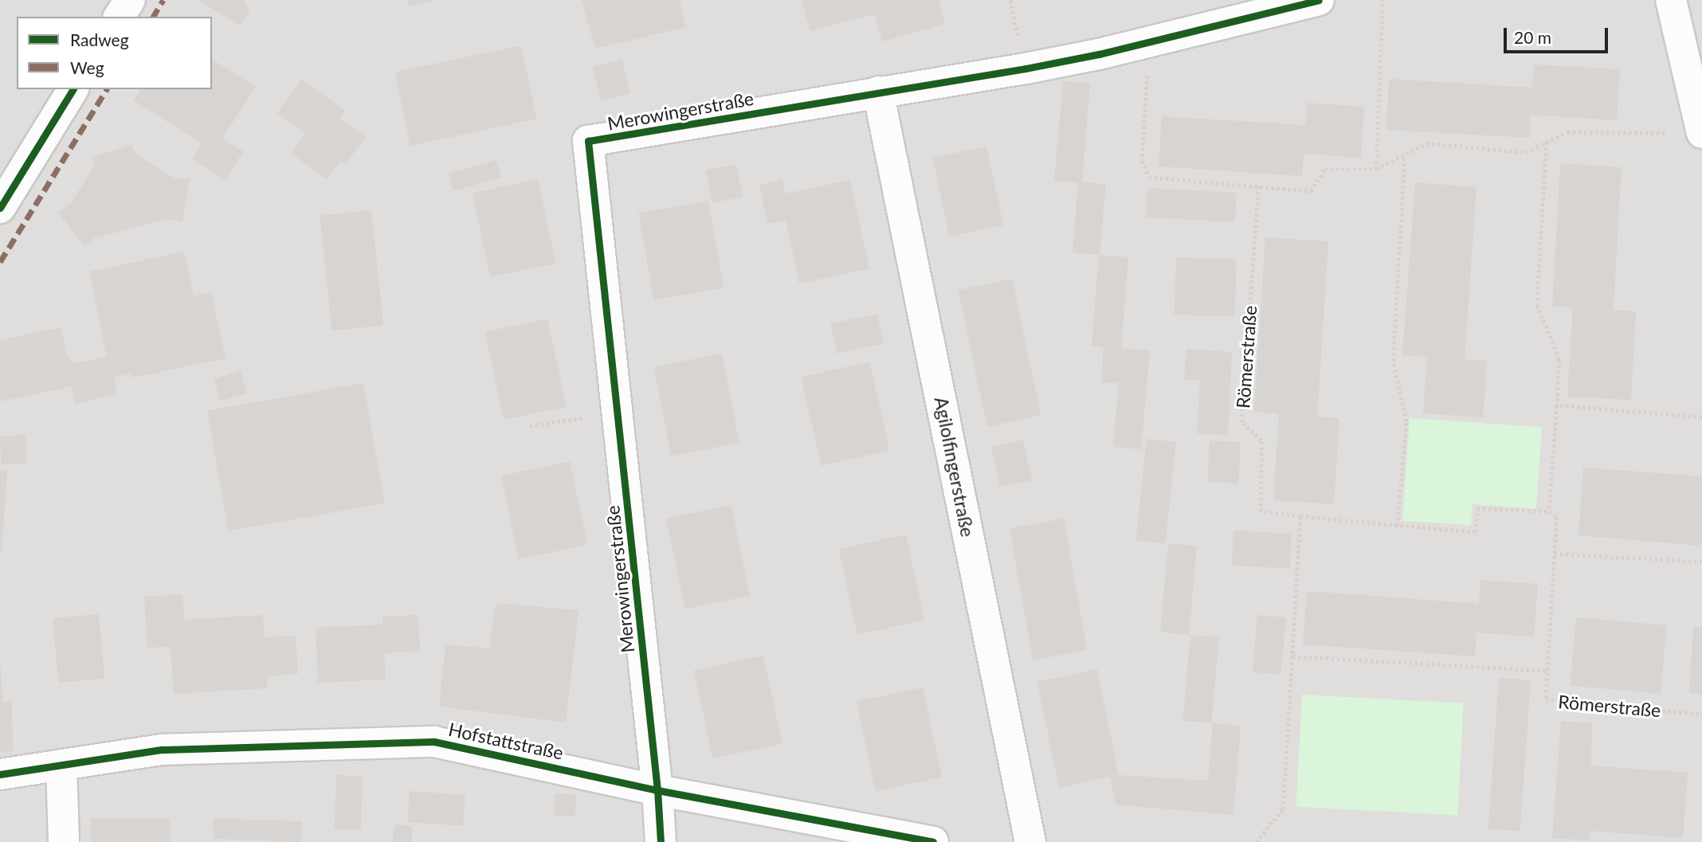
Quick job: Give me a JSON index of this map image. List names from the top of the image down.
{
  "streets": {
    "street": ["Merowingerstraße", "Agilolfingerstraße", "Hofstattstraße"],
    "path": ["Römerstraße"]
  },
  "crossings": [
    ["Merowingerstraße", "Agilolfingerstraße"],
    ["Merowingerstraße", "Hofstattstraße"]
  ],
  "legend": ["Radweg", "Weg"],
  "scale_bar": "20 m"
}
